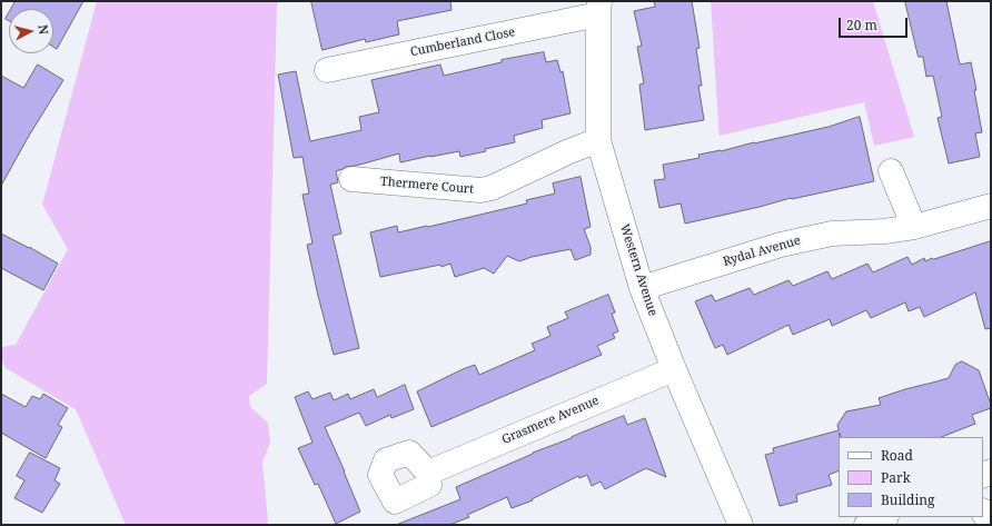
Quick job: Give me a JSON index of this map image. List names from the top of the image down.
{
  "streets": {
    "street": [
      "Cumberland Close",
      "Thermere Court",
      "Rydal Avenue",
      "Western Avenue",
      "Grasmere Avenue"
    ]
  },
  "crossings": [
    ["Cumberland Close", "Western Avenue"],
    ["Thermere Court", "Western Avenue"],
    ["Rydal Avenue", "Western Avenue"],
    ["Western Avenue", "Grasmere Avenue"]
  ],
  "legend": ["Road", "Park", "Building"],
  "scale_bar": "20 m",
  "north": "right"
}
